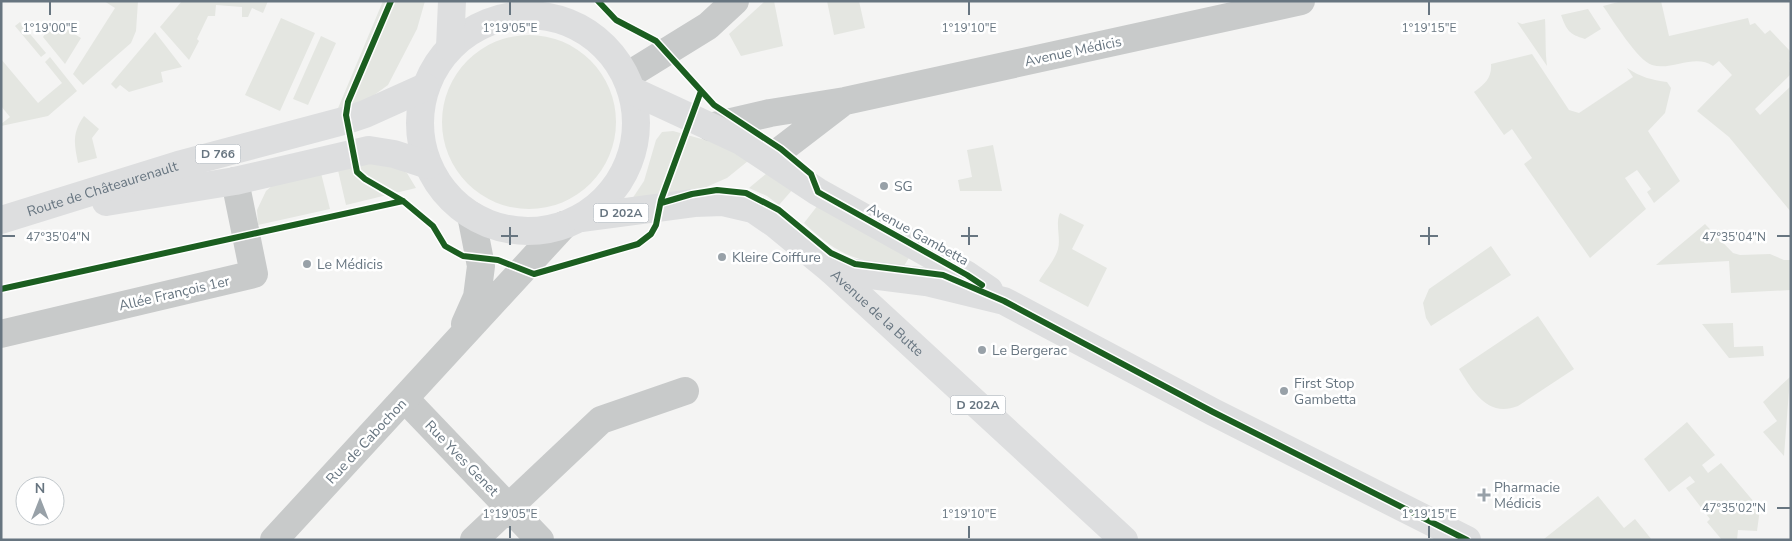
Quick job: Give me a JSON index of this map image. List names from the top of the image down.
{
  "streets": {
    "main road": [
      "D 766",
      "Route de Châteaurenault",
      "D 202A",
      "Avenue Gambetta",
      "Avenue de la Butte"
    ],
    "street": [
      "Avenue Médicis",
      "Allée François 1er",
      "Rue de Cabochon",
      "Rue Yves Genet"
    ]
  },
  "crossings": [
    ["Avenue Médicis", "Avenue Gambetta"],
    ["Route de Châteaurenault", "Allée François 1er"],
    ["Route de Châteaurenault", "Avenue de la Butte"],
    ["Avenue Gambetta", "Avenue de la Butte"],
    ["Avenue de la Butte", "Rue de Cabochon"],
    ["Rue de Cabochon", "Rue Yves Genet"]
  ],
  "places": {
    "other": [
      "SG",
      "Kleire Coiffure",
      "Le Médicis",
      "Le Bergerac",
      "First Stop Gambetta"
    ],
    "health": ["Pharmacie Médicis"]
  },
  "north": "top",
  "coordinates": [
    "1°19'00\"E",
    "1°19'05\"E",
    "1°19'10\"E",
    "1°19'15\"E",
    "47°35'04\"N",
    "47°35'02\"N"
  ]
}
